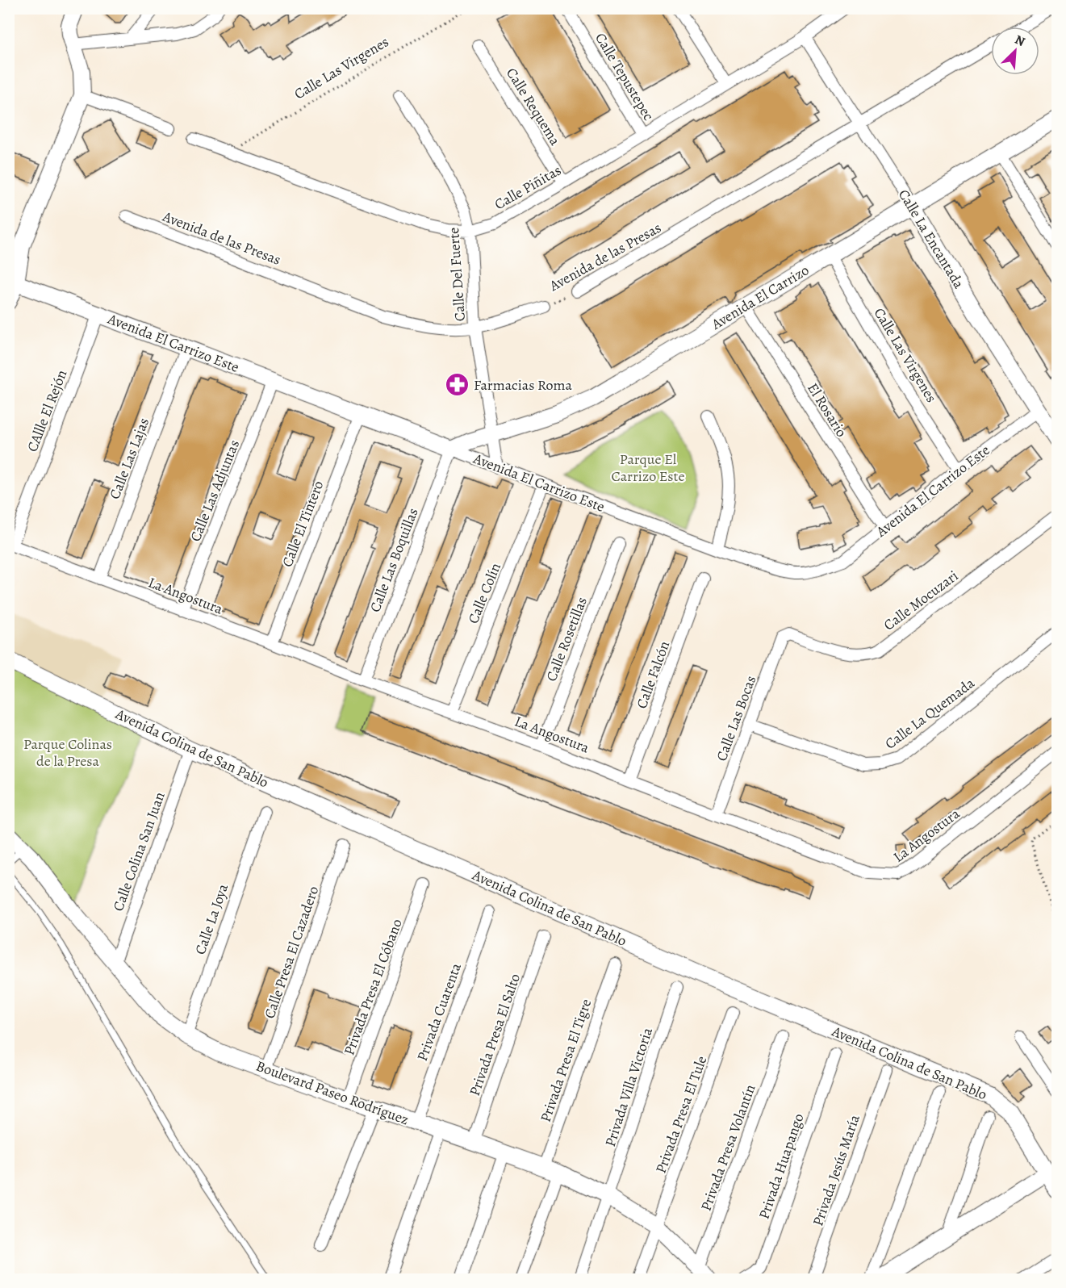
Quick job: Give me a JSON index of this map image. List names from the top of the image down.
{
  "streets": {
    "street": [
      "Calle Las Virgenes",
      "Calle Tepustepec",
      "Calle Requema",
      "Calle Piñitas",
      "Avenida de las Presas",
      "Calle La Encantada",
      "Calle Del Fuerte",
      "Avenida El Carrizo",
      "Avenida El Carrizo Este",
      "El Rosario",
      "CAllle El Rejón",
      "Calle Las Lajas",
      "Calle Las Adjuntas",
      "Calle El Tintero",
      "Calle Las Boquillas",
      "Calle Colín",
      "La Angostura",
      "Calle Mocuzari",
      "Calle Rosetillas",
      "Calle Falcón",
      "Calle La Quemada",
      "Calle Las Bocas",
      "Avenida Colina de San Pablo",
      "Calle Colina San Juan",
      "Calle La Joya",
      "Calle Presa El Cazadero",
      "Privada Presa El Cóbano",
      "Privada Cuarenta",
      "Privada Presa El Salto",
      "Privada Presa El Tigre",
      "Privada Villa Victoria",
      "Boulevard Paseo Rodríguez",
      "Privada Presa El Tule",
      "Privada Presa Volantín",
      "Privada Huapango",
      "Privada Jesús María"
    ]
  },
  "crossings": [
    ["Calle Las Virgenes", "Calle Piñitas"],
    ["Calle Las Virgenes", "Avenida El Carrizo"],
    ["Calle Las Virgenes", "Avenida El Carrizo Este"],
    ["Calle Tepustepec", "Calle Piñitas"],
    ["Calle Requema", "Calle Piñitas"],
    ["Calle Piñitas", "Calle La Encantada"],
    ["Calle Piñitas", "Calle Del Fuerte"],
    ["Avenida de las Presas", "Calle La Encantada"],
    ["Avenida de las Presas", "Calle Del Fuerte"],
    ["Calle La Encantada", "Avenida El Carrizo"],
    ["Calle La Encantada", "Avenida El Carrizo Este"],
    ["Calle Del Fuerte", "Avenida El Carrizo"],
    ["Calle Del Fuerte", "Avenida El Carrizo Este"],
    ["Avenida El Carrizo", "Avenida El Carrizo Este"],
    ["Avenida El Carrizo", "El Rosario"],
    ["Avenida El Carrizo", "Calle Las Boquillas"],
    ["Avenida El Carrizo Este", "El Rosario"],
    ["Avenida El Carrizo Este", "CAllle El Rejón"],
    ["Avenida El Carrizo Este", "Calle Las Lajas"],
    ["Avenida El Carrizo Este", "Calle Las Adjuntas"],
    ["Avenida El Carrizo Este", "Calle El Tintero"],
    ["Avenida El Carrizo Este", "Calle Las Boquillas"],
    ["Avenida El Carrizo Este", "Calle Colín"],
    ["CAllle El Rejón", "La Angostura"],
    ["Calle Las Lajas", "La Angostura"],
    ["Calle Las Adjuntas", "La Angostura"],
    ["Calle El Tintero", "La Angostura"],
    ["Calle Las Boquillas", "La Angostura"],
    ["Calle Colín", "La Angostura"],
    ["La Angostura", "Calle Rosetillas"],
    ["La Angostura", "Calle Falcón"],
    ["La Angostura", "Calle Las Bocas"],
    ["Calle Mocuzari", "Calle Las Bocas"],
    ["Calle La Quemada", "Calle Las Bocas"],
    ["Avenida Colina de San Pablo", "Calle Colina San Juan"],
    ["Calle Colina San Juan", "Boulevard Paseo Rodríguez"],
    ["Calle La Joya", "Boulevard Paseo Rodríguez"],
    ["Calle Presa El Cazadero", "Boulevard Paseo Rodríguez"],
    ["Privada Presa El Cóbano", "Boulevard Paseo Rodríguez"],
    ["Privada Cuarenta", "Boulevard Paseo Rodríguez"],
    ["Privada Presa El Salto", "Boulevard Paseo Rodríguez"],
    ["Privada Presa El Tigre", "Boulevard Paseo Rodríguez"],
    ["Privada Villa Victoria", "Boulevard Paseo Rodríguez"],
    ["Boulevard Paseo Rodríguez", "Privada Presa El Tule"],
    ["Boulevard Paseo Rodríguez", "Privada Presa Volantín"]
  ],
  "parks": ["Parque El Carrizo Este", "Parque Colinas de la Presa"],
  "places": {
    "pharmacy": ["Farmacias Roma"]
  },
  "north": "top right"
}
